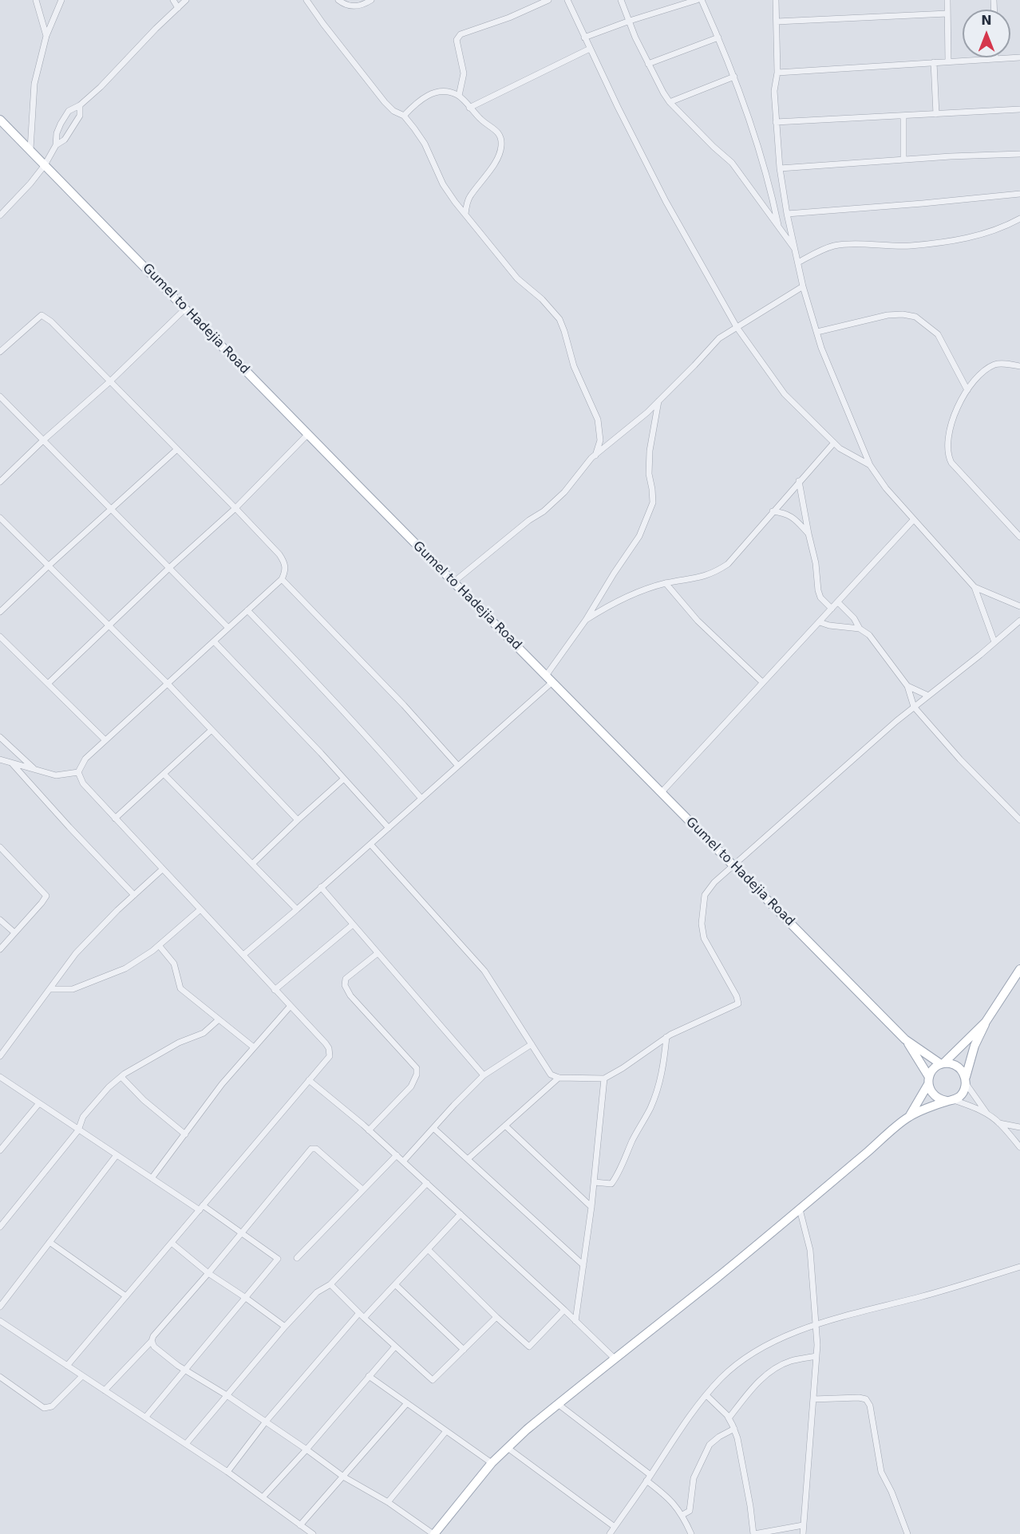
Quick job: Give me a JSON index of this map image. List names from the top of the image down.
{
  "streets": {
    "main road": ["Gumel to Hadejia Road"]
  },
  "north": "top"
}
